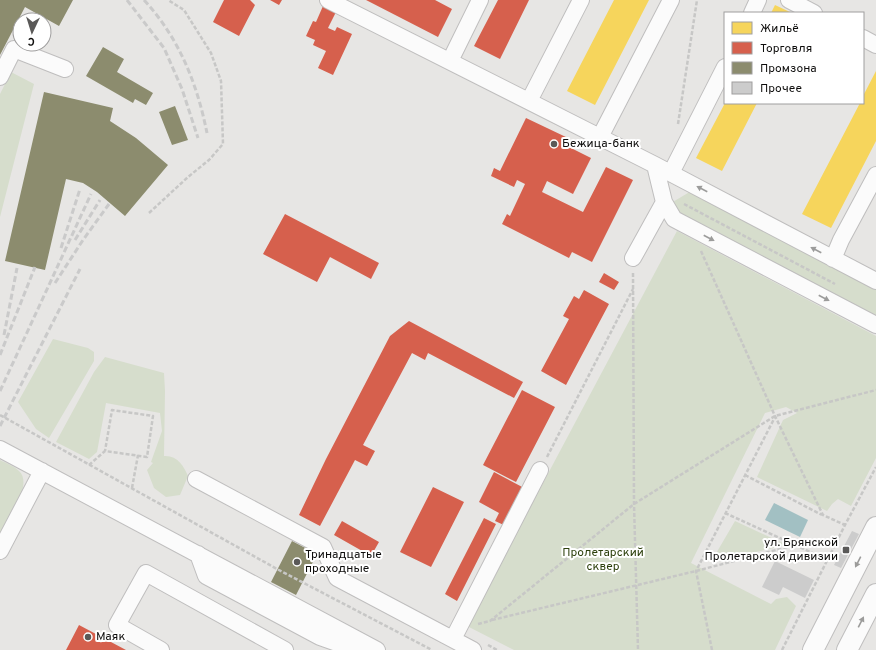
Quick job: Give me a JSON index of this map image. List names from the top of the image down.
{
  "parks": ["Пролетарский сквер"],
  "places": {
    "other": ["Бежица-банк", "Тринадцатые проходные", "Маяк"],
    "transit": ["ул. Брянской Пролетарской дивизии"]
  },
  "legend": [
    "Жильё",
    "Торговля",
    "Промзона",
    "Прочее"
  ],
  "north": "bottom"
}
